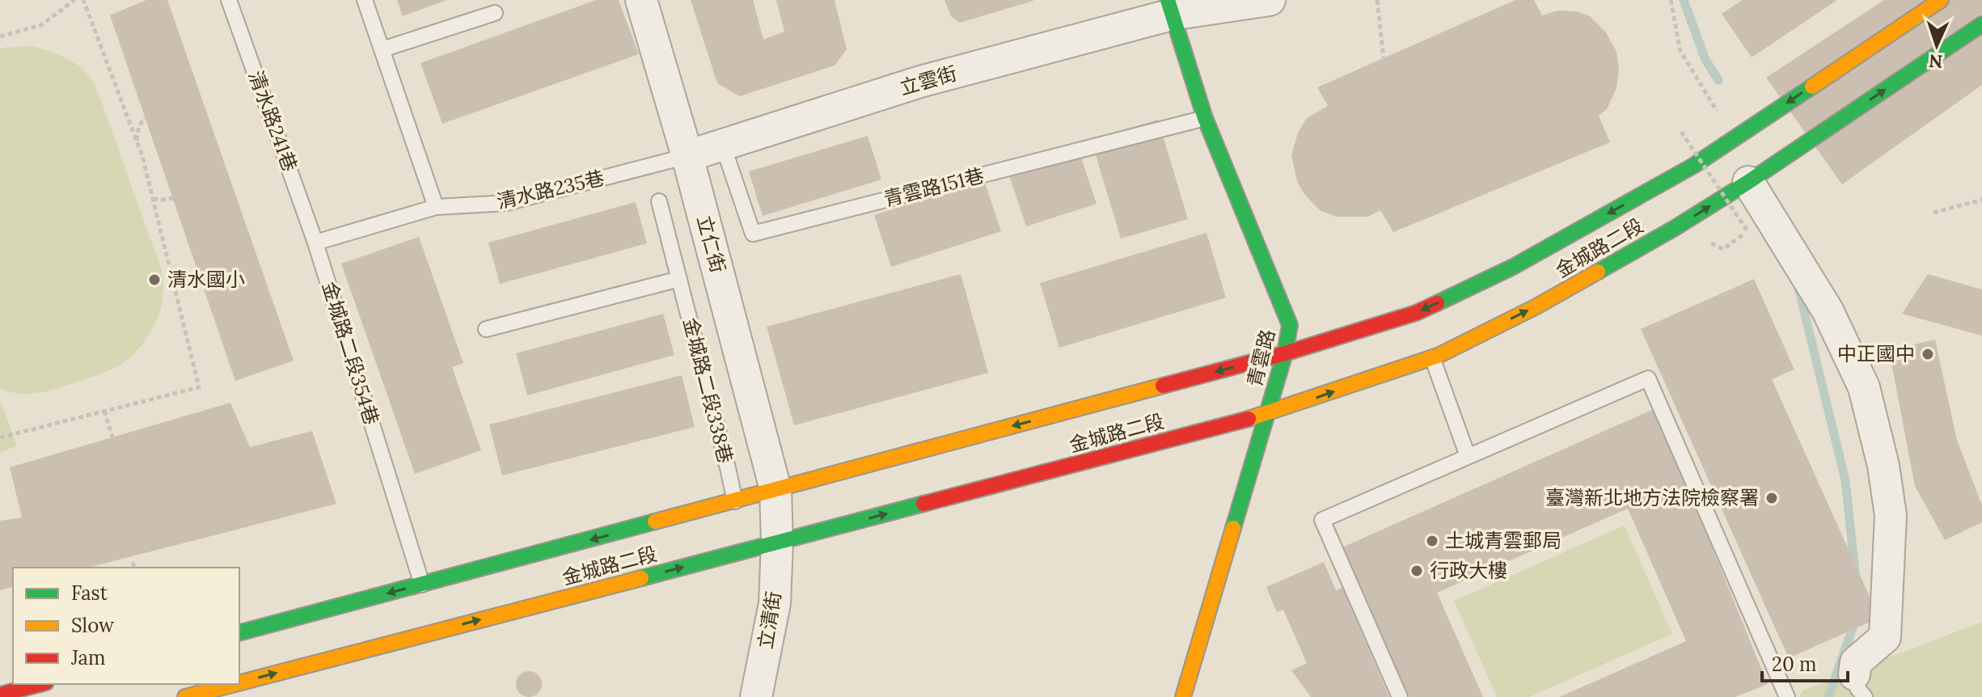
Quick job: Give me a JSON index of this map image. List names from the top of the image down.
{
  "streets": {
    "main road": ["金城路二段", "青雲路"],
    "street": ["立雲街", "立仁街", "立清街"],
    "lane": [
      "清水路241巷",
      "青雲路151巷",
      "清水路235巷",
      "金城路二段354巷",
      "金城路二段338巷"
    ]
  },
  "crossings": [
    ["立雲街", "青雲路151巷"],
    ["立雲街", "清水路235巷"],
    ["立雲街", "立仁街"],
    ["立雲街", "青雲路"],
    ["清水路241巷", "金城路二段354巷"],
    ["青雲路151巷", "青雲路"],
    ["清水路235巷", "立仁街"],
    ["立仁街", "金城路二段"],
    ["立仁街", "立清街"],
    ["金城路二段", "金城路二段354巷"],
    ["金城路二段", "青雲路"],
    ["金城路二段", "金城路二段338巷"],
    ["金城路二段", "立清街"]
  ],
  "places": [
    "清水國小",
    "中正國中",
    "臺灣新北地方法院檢察署",
    "土城青雲郵局",
    "行政大樓"
  ],
  "legend": ["Fast", "Slow", "Jam"],
  "scale_bar": "20 m",
  "north": "bottom"
}
